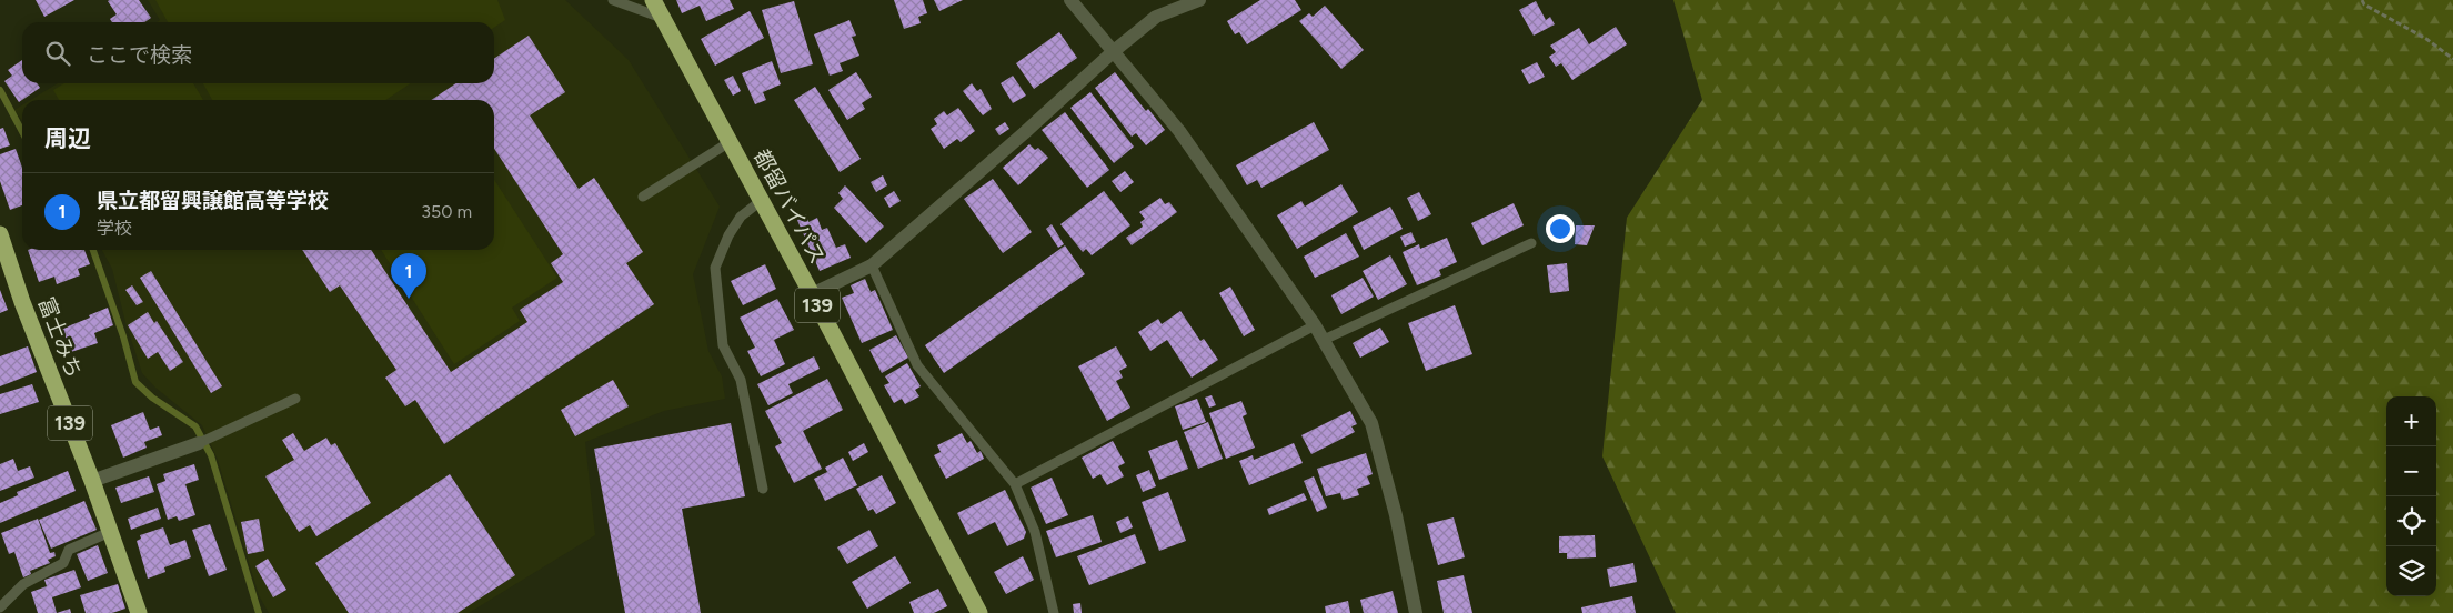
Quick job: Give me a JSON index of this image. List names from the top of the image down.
{
  "streets": {
    "highway": ["都留バイパス", "139", "富士みち"]
  },
  "page": {
    "search": "ここで検索",
    "heading": "周辺",
    "list": [
      {
        "mark": "1",
        "name": "県立都留興譲館高等学校",
        "note": "学校",
        "value": "350 m"
      }
    ],
    "pins": "1",
    "map_buttons": ["+", "−"]
  }
}
